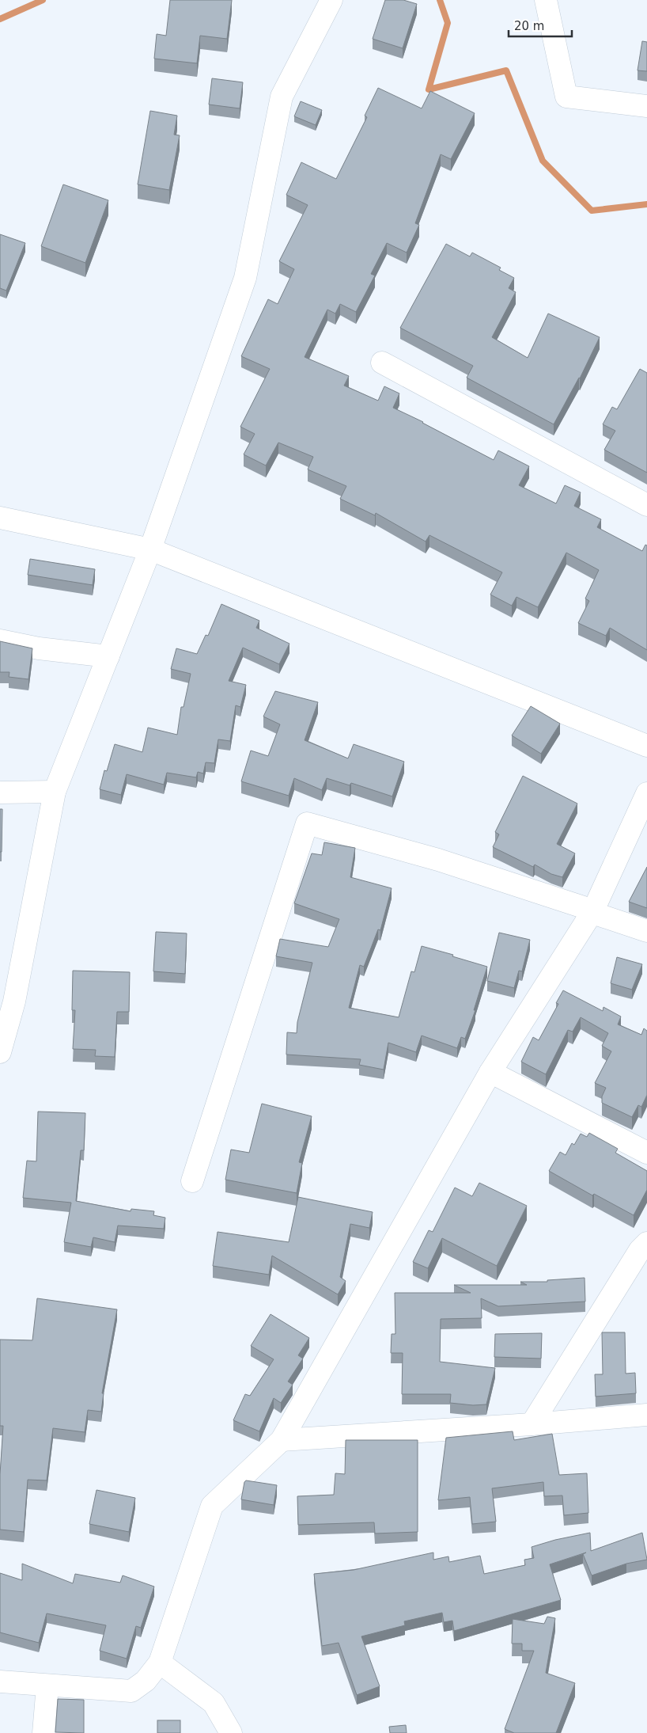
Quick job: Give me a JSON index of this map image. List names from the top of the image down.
{
  "scale_bar": "20 m"
}
